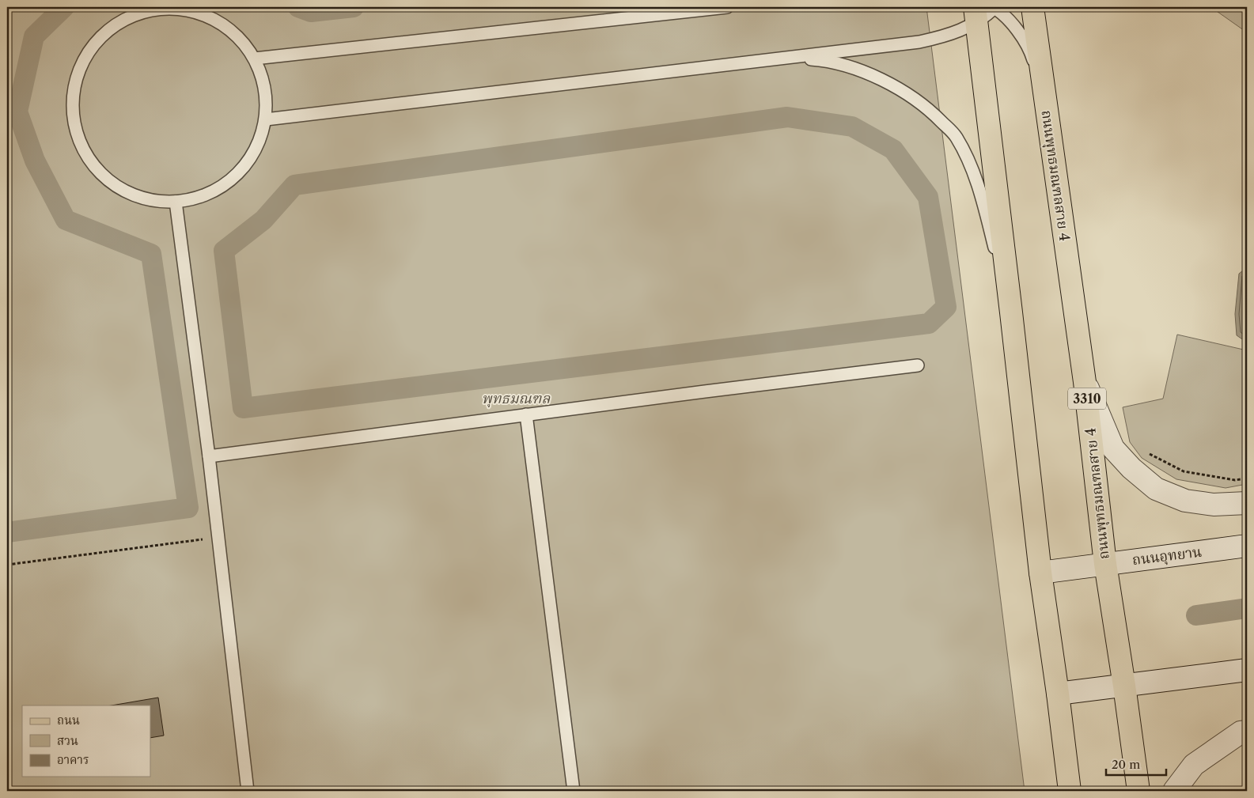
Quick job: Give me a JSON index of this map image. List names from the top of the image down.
{
  "streets": {
    "main road": ["ถนนพุทธมณฑลสาย 4", "3310", "ถนนอุทยาน"]
  },
  "crossings": [
    ["ถนนพุทธมณฑลสาย 4", "ถนนอุทยาน"]
  ],
  "parks": ["พุทธมณฑล"],
  "legend": ["ถนน", "สวน", "อาคาร"],
  "scale_bar": "20 m"
}
